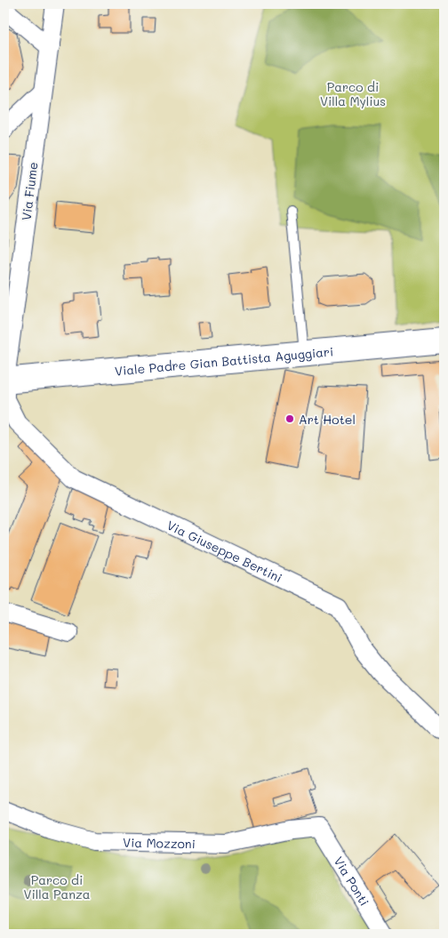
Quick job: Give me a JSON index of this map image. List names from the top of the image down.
{
  "streets": {
    "main road": ["Viale Padre Gian Battista Aguggiari"],
    "street": [
      "Via Fiume",
      "Via Giuseppe Bertini",
      "Via Mozzoni",
      "Via Ponti"
    ]
  },
  "crossings": [
    ["Via Fiume", "Viale Padre Gian Battista Aguggiari"],
    ["Via Fiume", "Via Giuseppe Bertini"],
    ["Viale Padre Gian Battista Aguggiari", "Via Giuseppe Bertini"],
    ["Via Mozzoni", "Via Ponti"]
  ],
  "parks": ["Parco di Villa Mylius", "Parco di Villa Panza"],
  "places": ["Art Hotel"]
}
